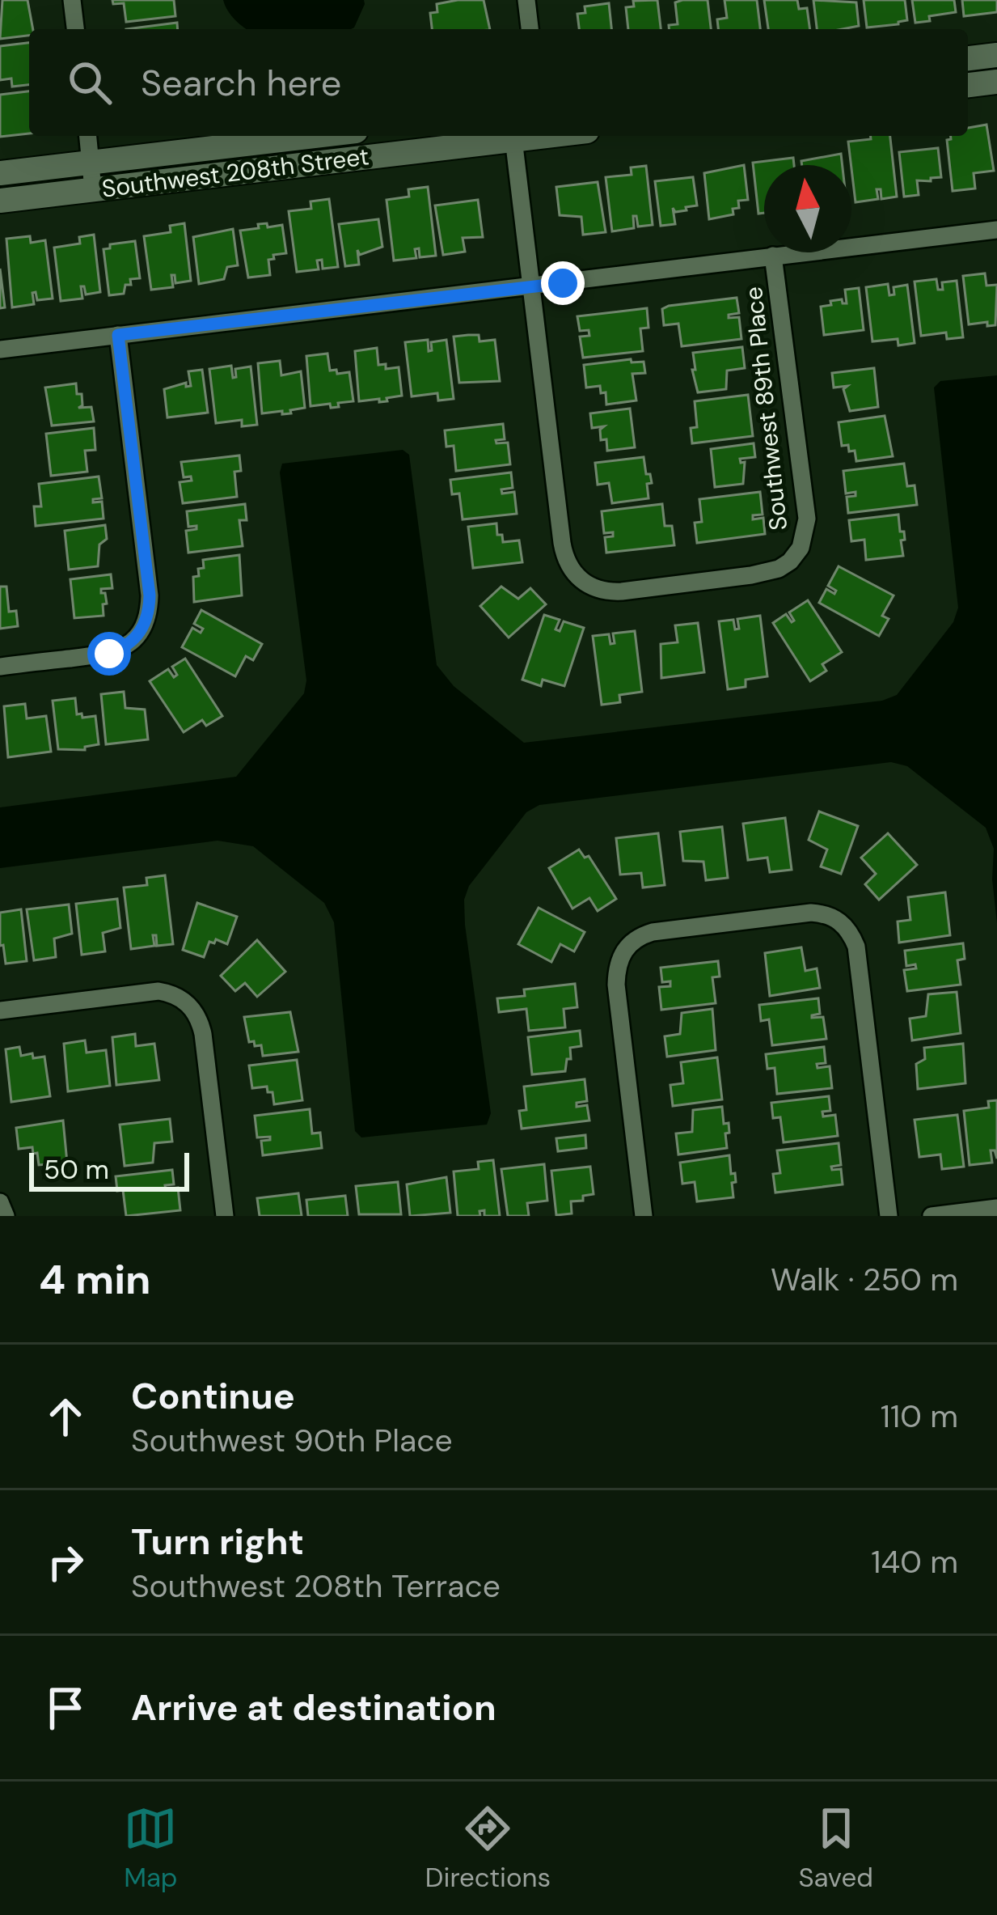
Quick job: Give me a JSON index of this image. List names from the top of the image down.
{
  "streets": {
    "street": ["Southwest 208th Street", "Southwest 89th Place"]
  },
  "scale_bar": "50 m",
  "north": "top",
  "page": {
    "search": "Search here",
    "scale": "50 m",
    "heading": ["4 min", "Walk · 250 m"],
    "list": [
      ["Continue", "Southwest 90th Place", "110 m"],
      ["Turn right", "Southwest 208th Terrace", "140 m"],
      "Arrive at destination"
    ],
    "nav": ["Map", "Directions", "Saved"]
  }
}
